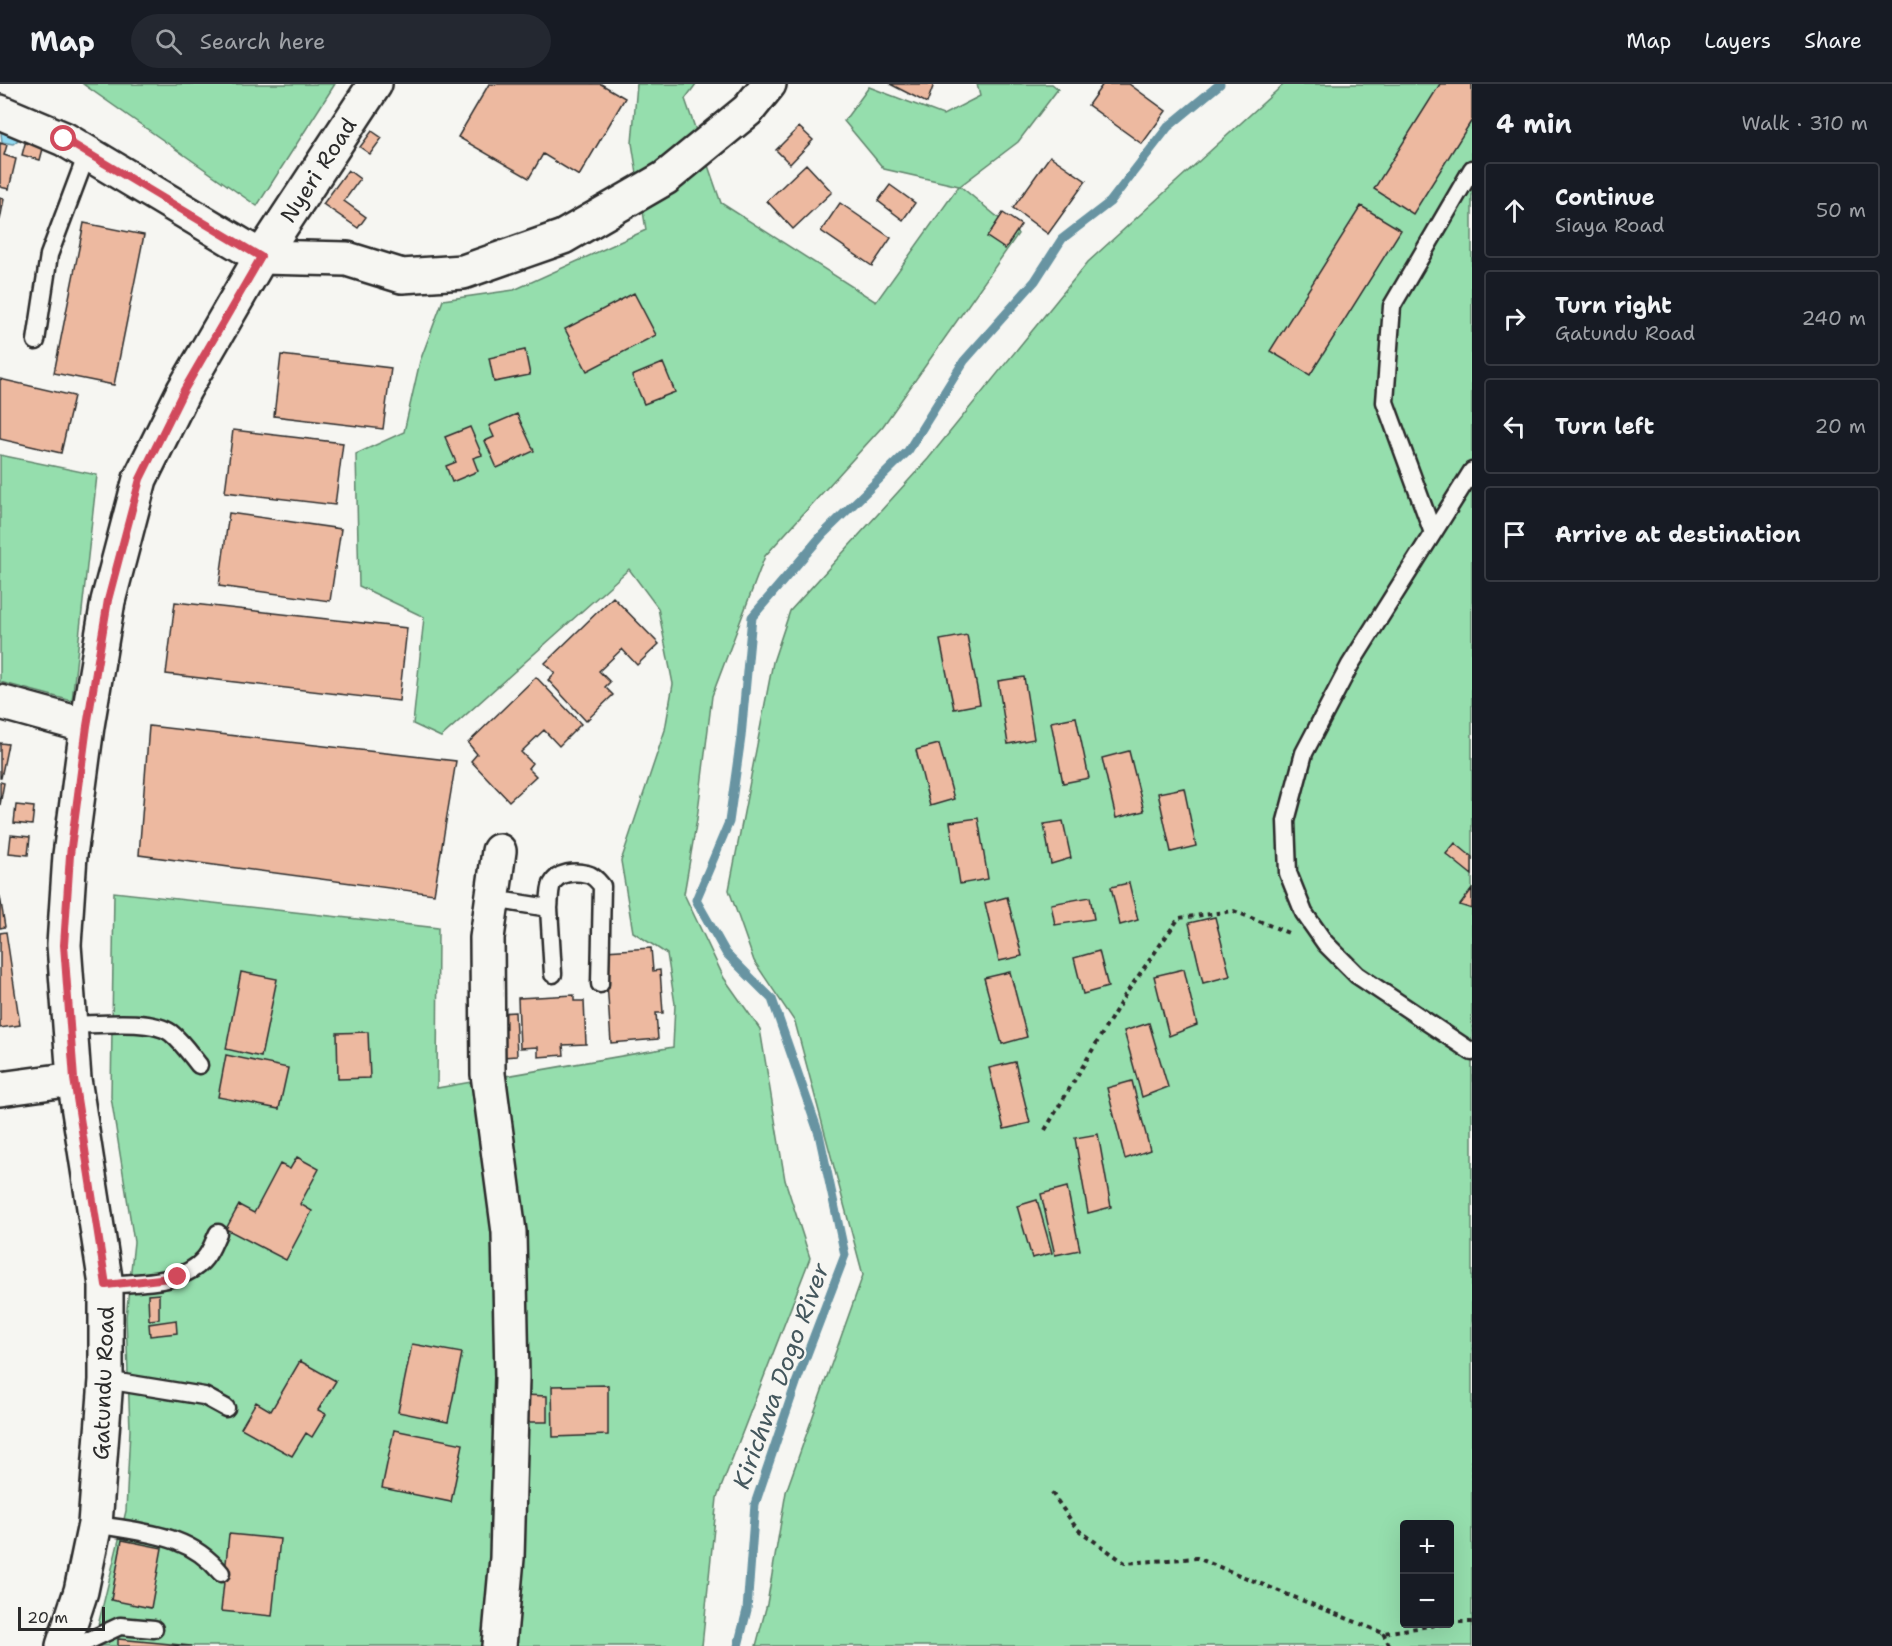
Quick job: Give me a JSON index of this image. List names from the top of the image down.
{
  "streets": {
    "street": ["Nyeri Road", "Gatundu Road"]
  },
  "crossings": [
    ["Nyeri Road", "Gatundu Road"]
  ],
  "water": ["Kirichwa Dogo River"],
  "scale_bar": "20 m",
  "page": {
    "header": "Map",
    "search": "Search here",
    "nav": ["Map", "Layers", "Share"],
    "heading": ["4 min", "Walk · 310 m"],
    "list": [
      ["Continue", "Siaya Road", "50 m"],
      ["Turn right", "Gatundu Road", "240 m"],
      ["Turn left", "20 m"],
      "Arrive at destination"
    ],
    "map_buttons": ["+", "−"],
    "scale": "20 m"
  }
}
